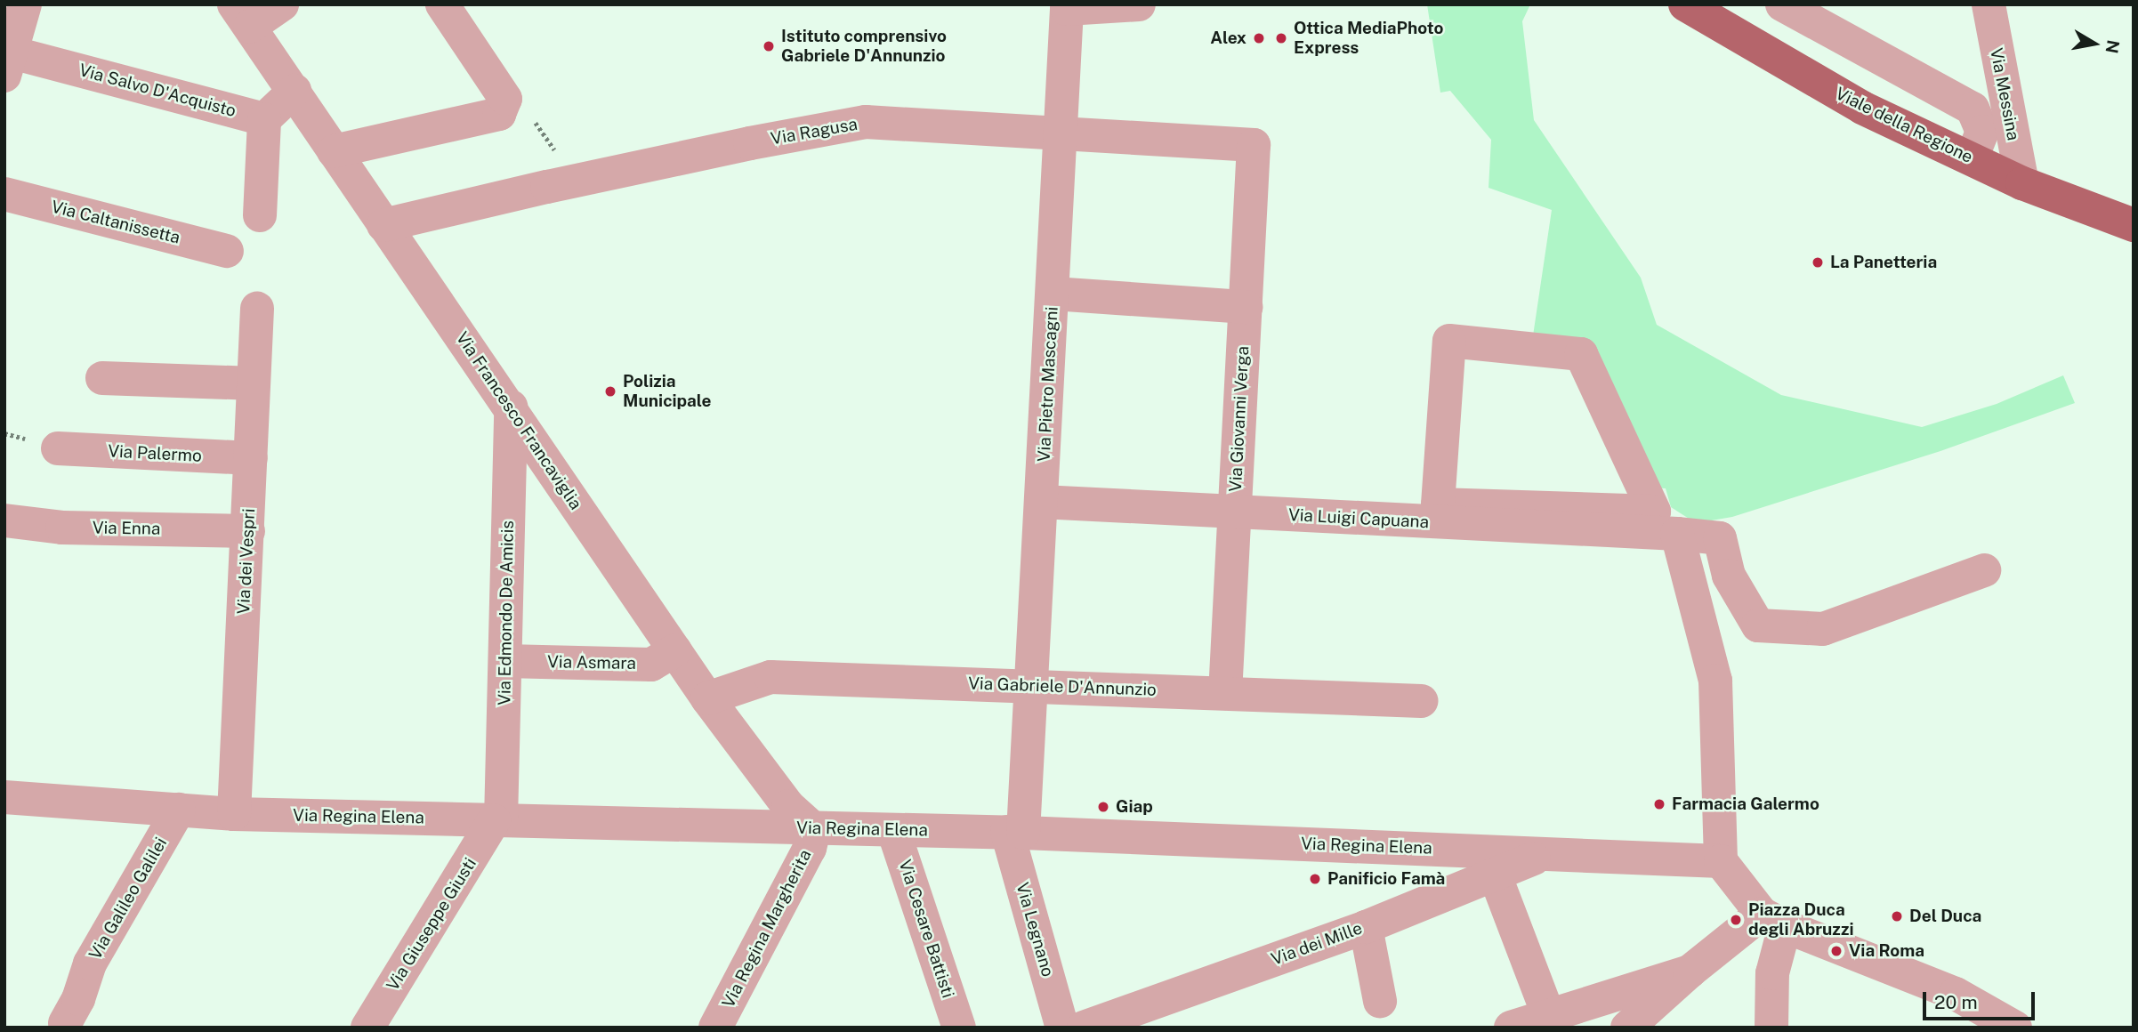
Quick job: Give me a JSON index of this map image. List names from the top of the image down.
{
  "streets": {
    "main road": ["Viale della Regione"],
    "street": [
      "Via Salvo D'Acquisto",
      "Via Messina",
      "Via Ragusa",
      "Via Caltanissetta",
      "Via Pietro Mascagni",
      "Via Giovanni Verga",
      "Via Francesco Francaviglia",
      "Via Palermo",
      "Via Luigi Capuana",
      "Via Enna",
      "Via dei Vespri",
      "Via Edmondo De Amicis",
      "Via Asmara",
      "Via Gabriele D'Annunzio",
      "Via Regina Elena",
      "Via Galileo Galilei",
      "Via Giuseppe Giusti",
      "Via Regina Margherita",
      "Via Cesare Battisti",
      "Via Legnano",
      "Via dei Mille"
    ]
  },
  "crossings": [
    ["Via Messina", "Viale della Regione"],
    ["Via Ragusa", "Via Pietro Mascagni"],
    ["Via Ragusa", "Via Giovanni Verga"],
    ["Via Ragusa", "Via Francesco Francaviglia"],
    ["Via Pietro Mascagni", "Via Luigi Capuana"],
    ["Via Pietro Mascagni", "Via Gabriele D'Annunzio"],
    ["Via Pietro Mascagni", "Via Regina Elena"],
    ["Via Pietro Mascagni", "Via Legnano"],
    ["Via Giovanni Verga", "Via Luigi Capuana"],
    ["Via Giovanni Verga", "Via Gabriele D'Annunzio"],
    ["Via Francesco Francaviglia", "Via Edmondo De Amicis"],
    ["Via Francesco Francaviglia", "Via Asmara"],
    ["Via Francesco Francaviglia", "Via Gabriele D'Annunzio"],
    ["Via Francesco Francaviglia", "Via Regina Elena"],
    ["Via Francesco Francaviglia", "Via Regina Margherita"],
    ["Via Palermo", "Via dei Vespri"],
    ["Via Enna", "Via dei Vespri"],
    ["Via dei Vespri", "Via Regina Elena"],
    ["Via Edmondo De Amicis", "Via Asmara"],
    ["Via Edmondo De Amicis", "Via Regina Elena"],
    ["Via Edmondo De Amicis", "Via Giuseppe Giusti"],
    ["Via Regina Elena", "Via Galileo Galilei"],
    ["Via Regina Elena", "Via Giuseppe Giusti"],
    ["Via Regina Elena", "Via Regina Margherita"],
    ["Via Regina Elena", "Via Cesare Battisti"],
    ["Via Regina Elena", "Via Legnano"],
    ["Via Regina Elena", "Via dei Mille"]
  ],
  "places": [
    "Alex",
    "Ottica MediaPhoto Express",
    "Istituto comprensivo Gabriele D'Annunzio",
    "La Panetteria",
    "Polizia Municipale",
    "Farmacia Galermo",
    "Giap",
    "Panificio Famà",
    "Del Duca",
    "Piazza Duca degli Abruzzi",
    "Via Roma"
  ],
  "scale_bar": "20 m",
  "north": "right"
}
